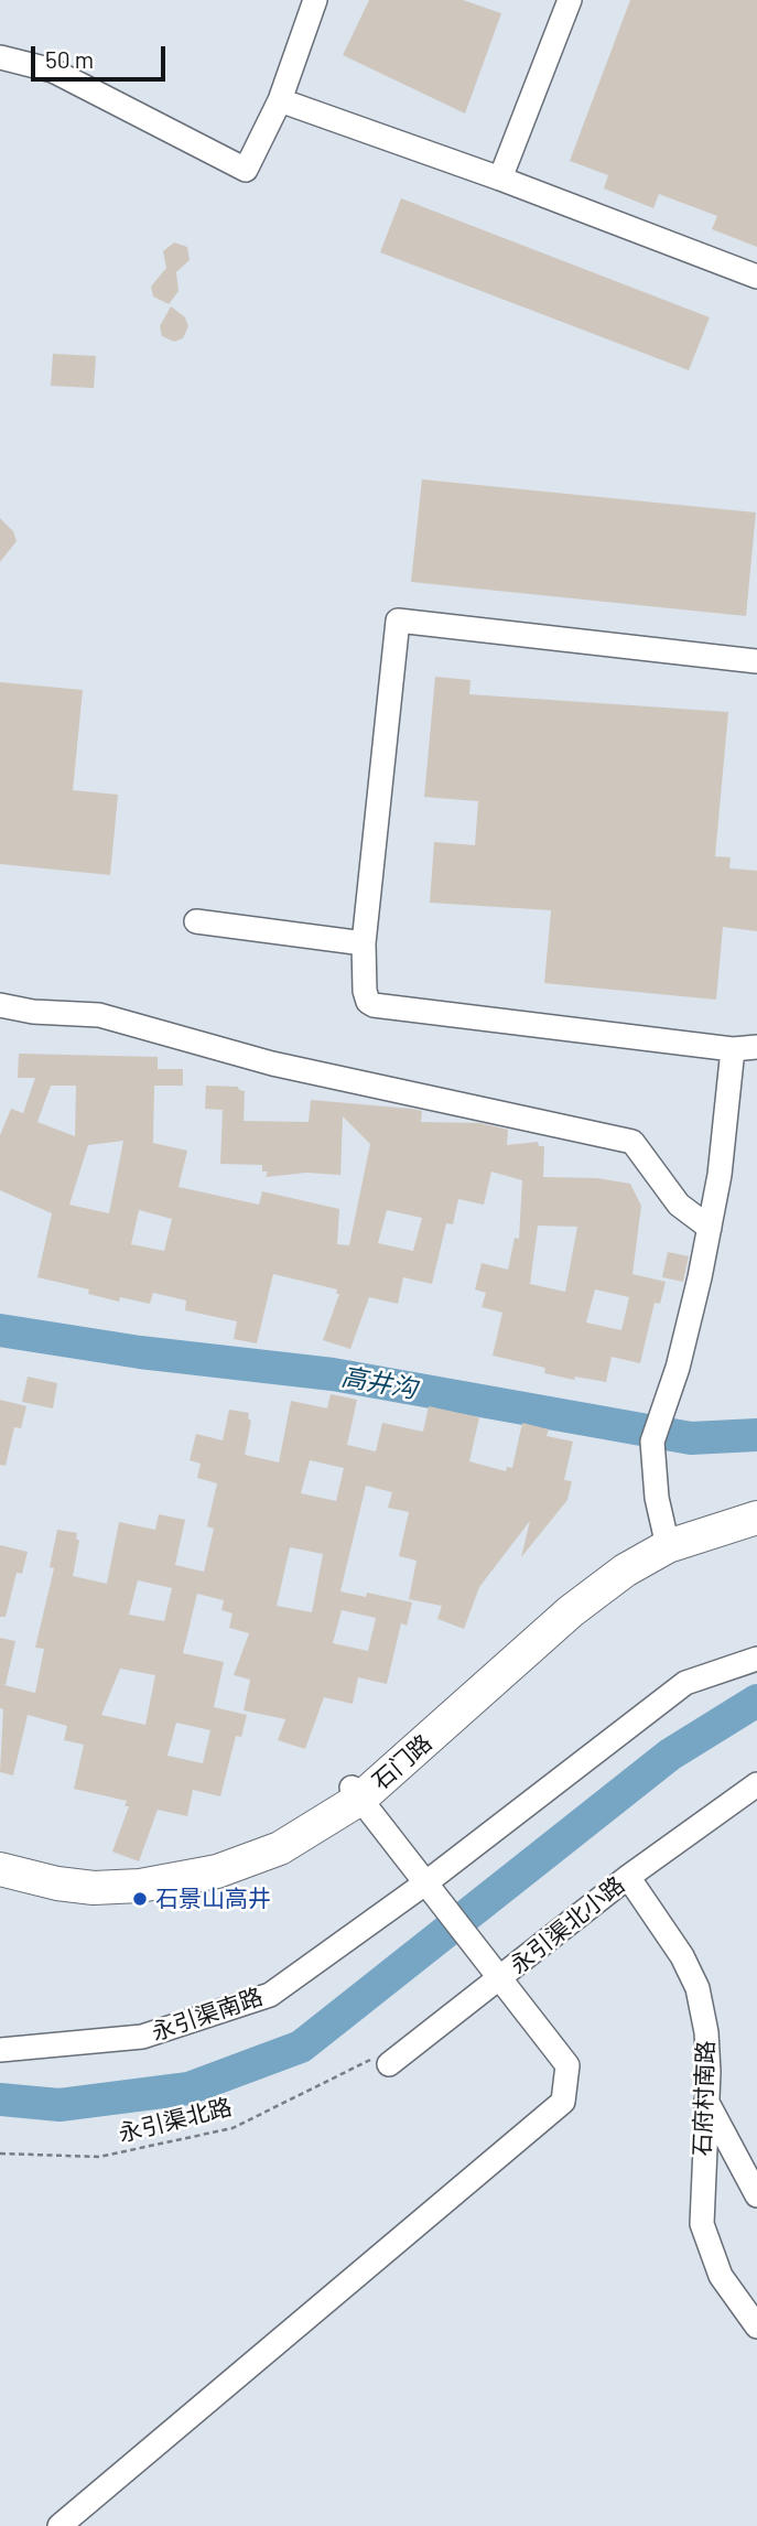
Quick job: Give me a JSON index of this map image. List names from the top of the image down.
{
  "streets": {
    "highway": ["石门路"],
    "street": ["永引渠北小路", "永引渠南路", "石府村南路"],
    "path": ["永引渠北路"]
  },
  "crossings": [
    ["石门路", "永引渠北小路"],
    ["永引渠北小路", "永引渠南路"],
    ["永引渠北小路", "石府村南路"]
  ],
  "water": ["高井沟"],
  "places": ["石景山高井"],
  "scale_bar": "50 m"
}
